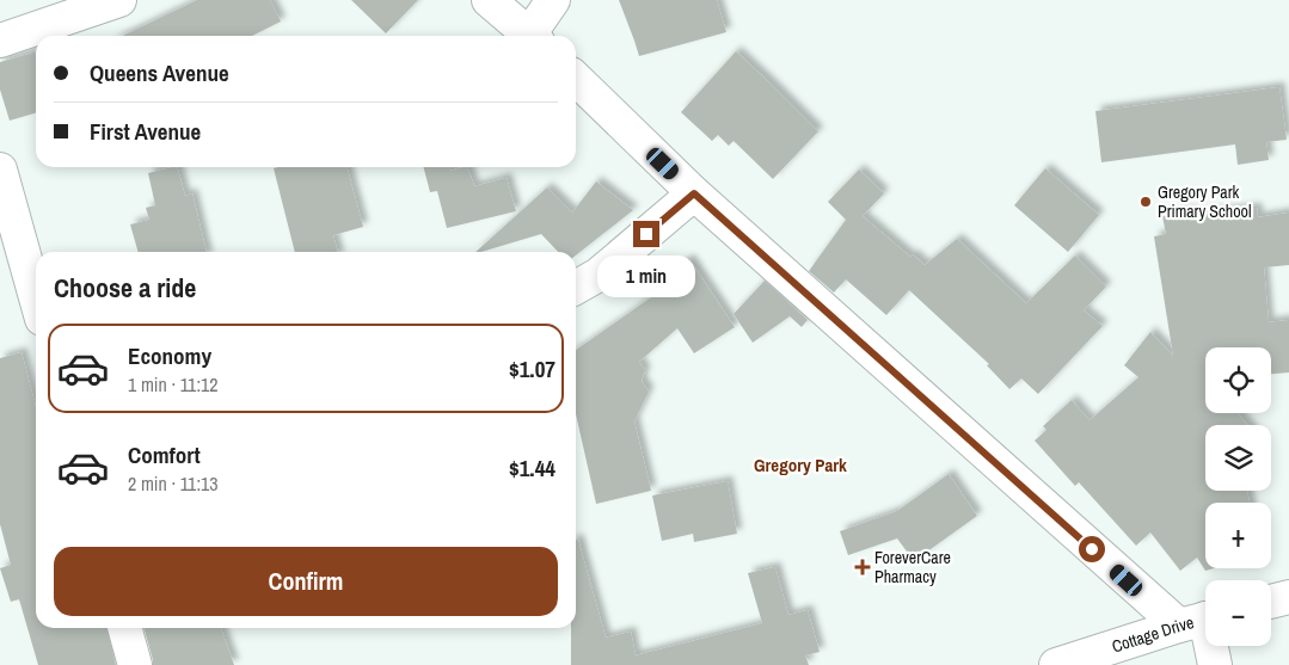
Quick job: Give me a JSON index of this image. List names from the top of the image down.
{
  "streets": {
    "street": ["Cottage Drive"]
  },
  "districts": ["Gregory Park"],
  "places": {
    "other": ["Gregory Park Primary School"],
    "health": ["ForeverCare Pharmacy"]
  },
  "page": {
    "banner": ["Queens Avenue", "First Avenue"],
    "heading": "Choose a ride",
    "bubble": "1 min",
    "list": [
      {
        "name": "Economy",
        "note": "1 min · 11:12",
        "value": "$1.07"
      },
      {
        "name": "Comfort",
        "note": "2 min · 11:13",
        "value": "$1.44"
      }
    ],
    "map_buttons": ["+", "−"],
    "buttons": "Confirm"
  }
}
